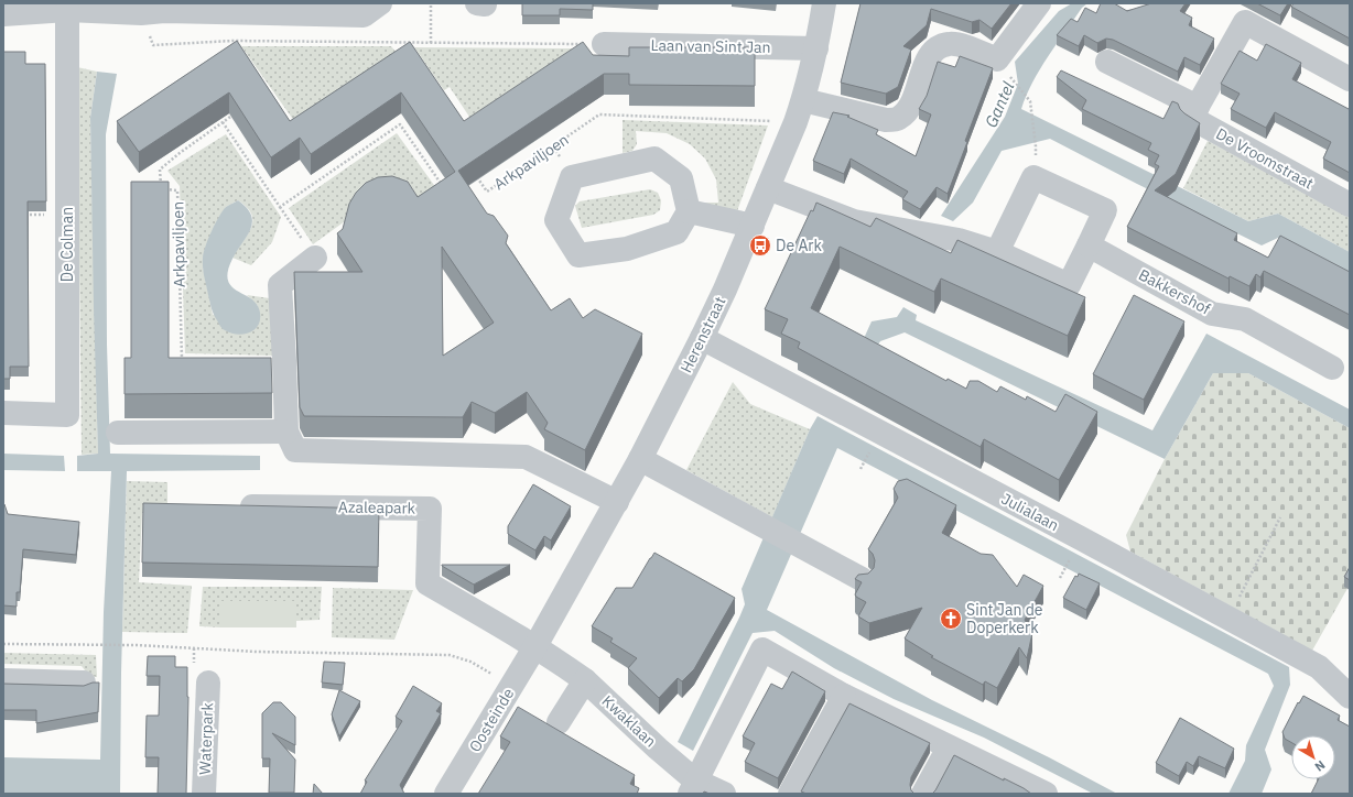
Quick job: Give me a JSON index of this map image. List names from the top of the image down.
{
  "streets": {
    "street": [
      "Laan van Sint Jan",
      "De Vroomstraat",
      "De Colman",
      "Bakkershof",
      "Herenstraat",
      "Azaleapark",
      "Julialaan",
      "Oosteinde",
      "Kwaklaan",
      "Waterpark"
    ],
    "path": ["Arkpaviljoen"]
  },
  "crossings": [
    ["Laan van Sint Jan", "Herenstraat"],
    ["Arkpaviljoen", "Herenstraat"],
    ["Herenstraat", "Azaleapark"],
    ["Herenstraat", "Julialaan"],
    ["Herenstraat", "Oosteinde"],
    ["Herenstraat", "Kwaklaan"],
    ["Azaleapark", "Oosteinde"],
    ["Azaleapark", "Kwaklaan"],
    ["Oosteinde", "Kwaklaan"]
  ],
  "water": ["Gantel"],
  "places": {
    "bus stop": ["De Ark"],
    "church": ["Sint Jan de Doperkerk"]
  },
  "north": "bottom right"
}
